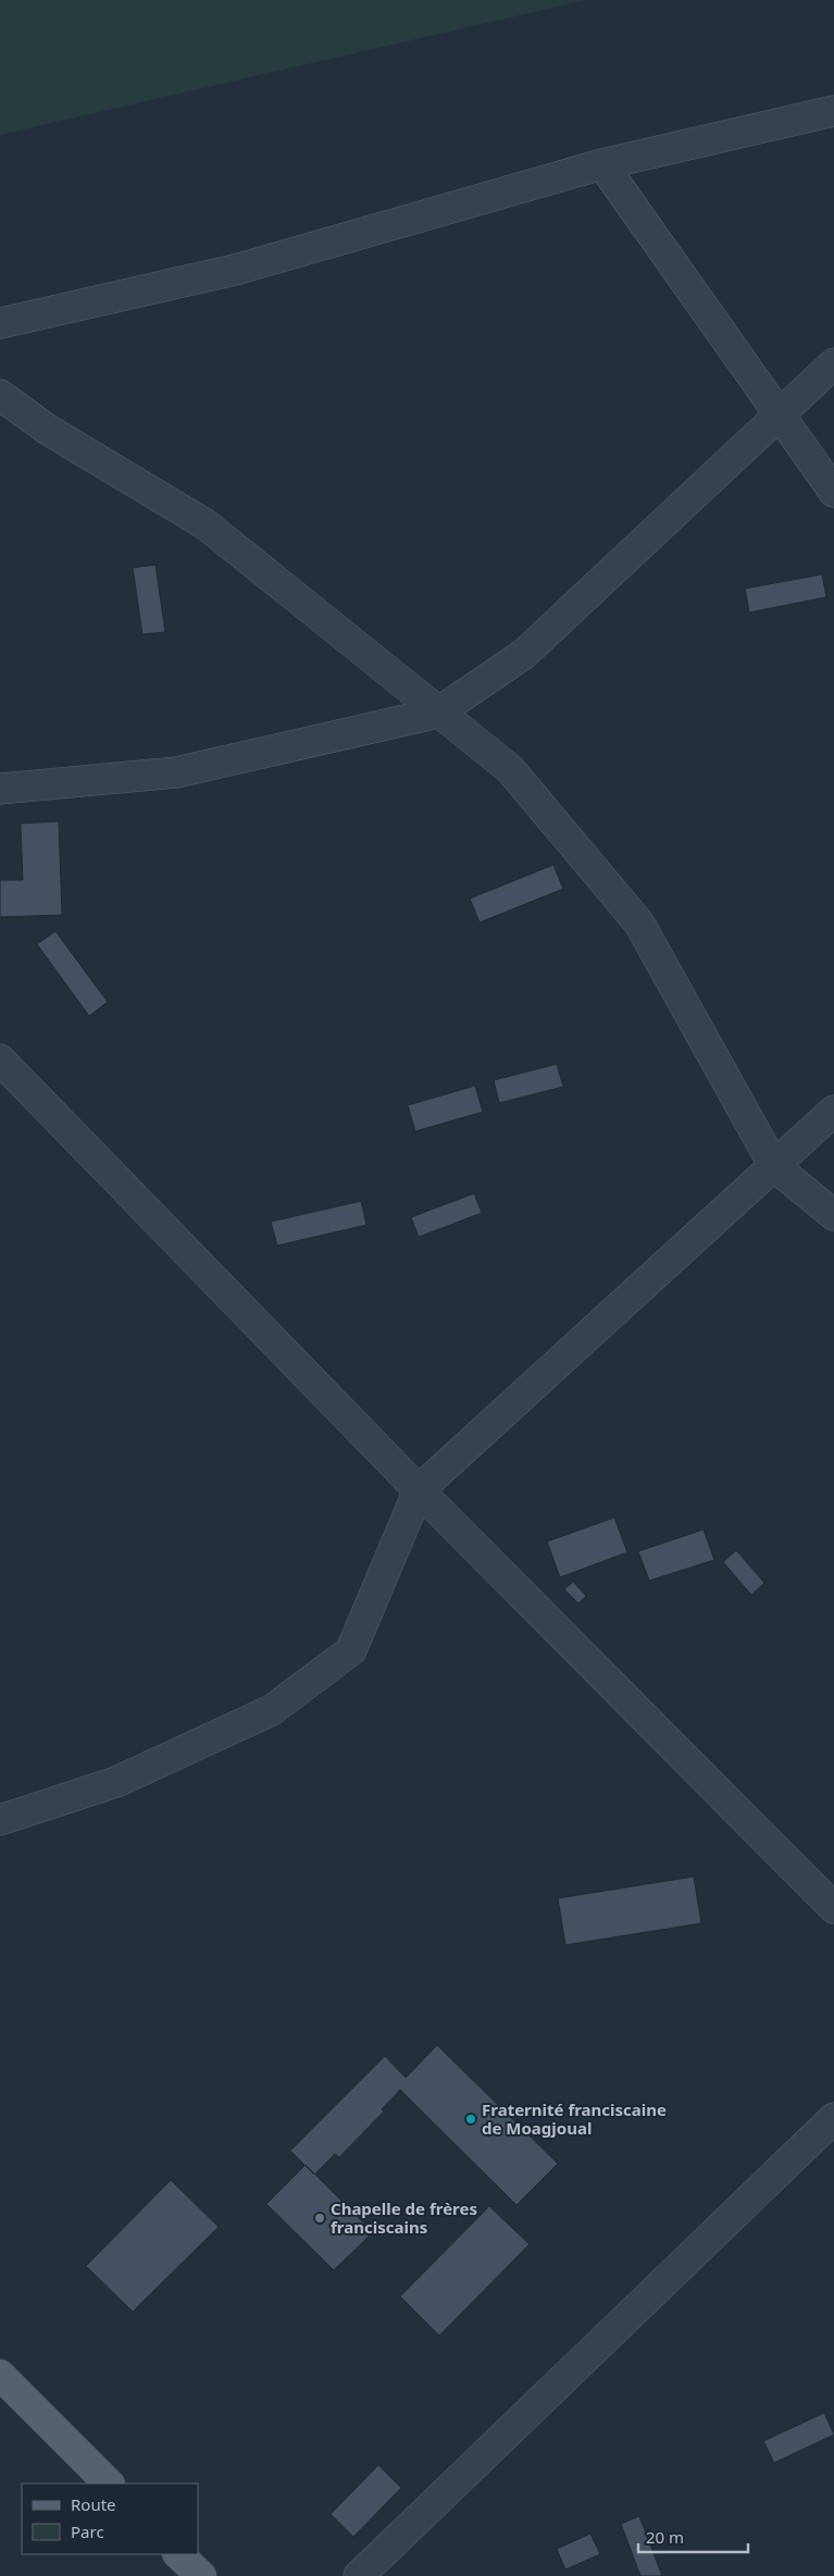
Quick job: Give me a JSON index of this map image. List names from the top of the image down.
{
  "places": ["Fraternité franciscaine de Moagjoual", "Chapelle de frères franciscains"],
  "legend": ["Route", "Parc"],
  "scale_bar": "20 m"
}
